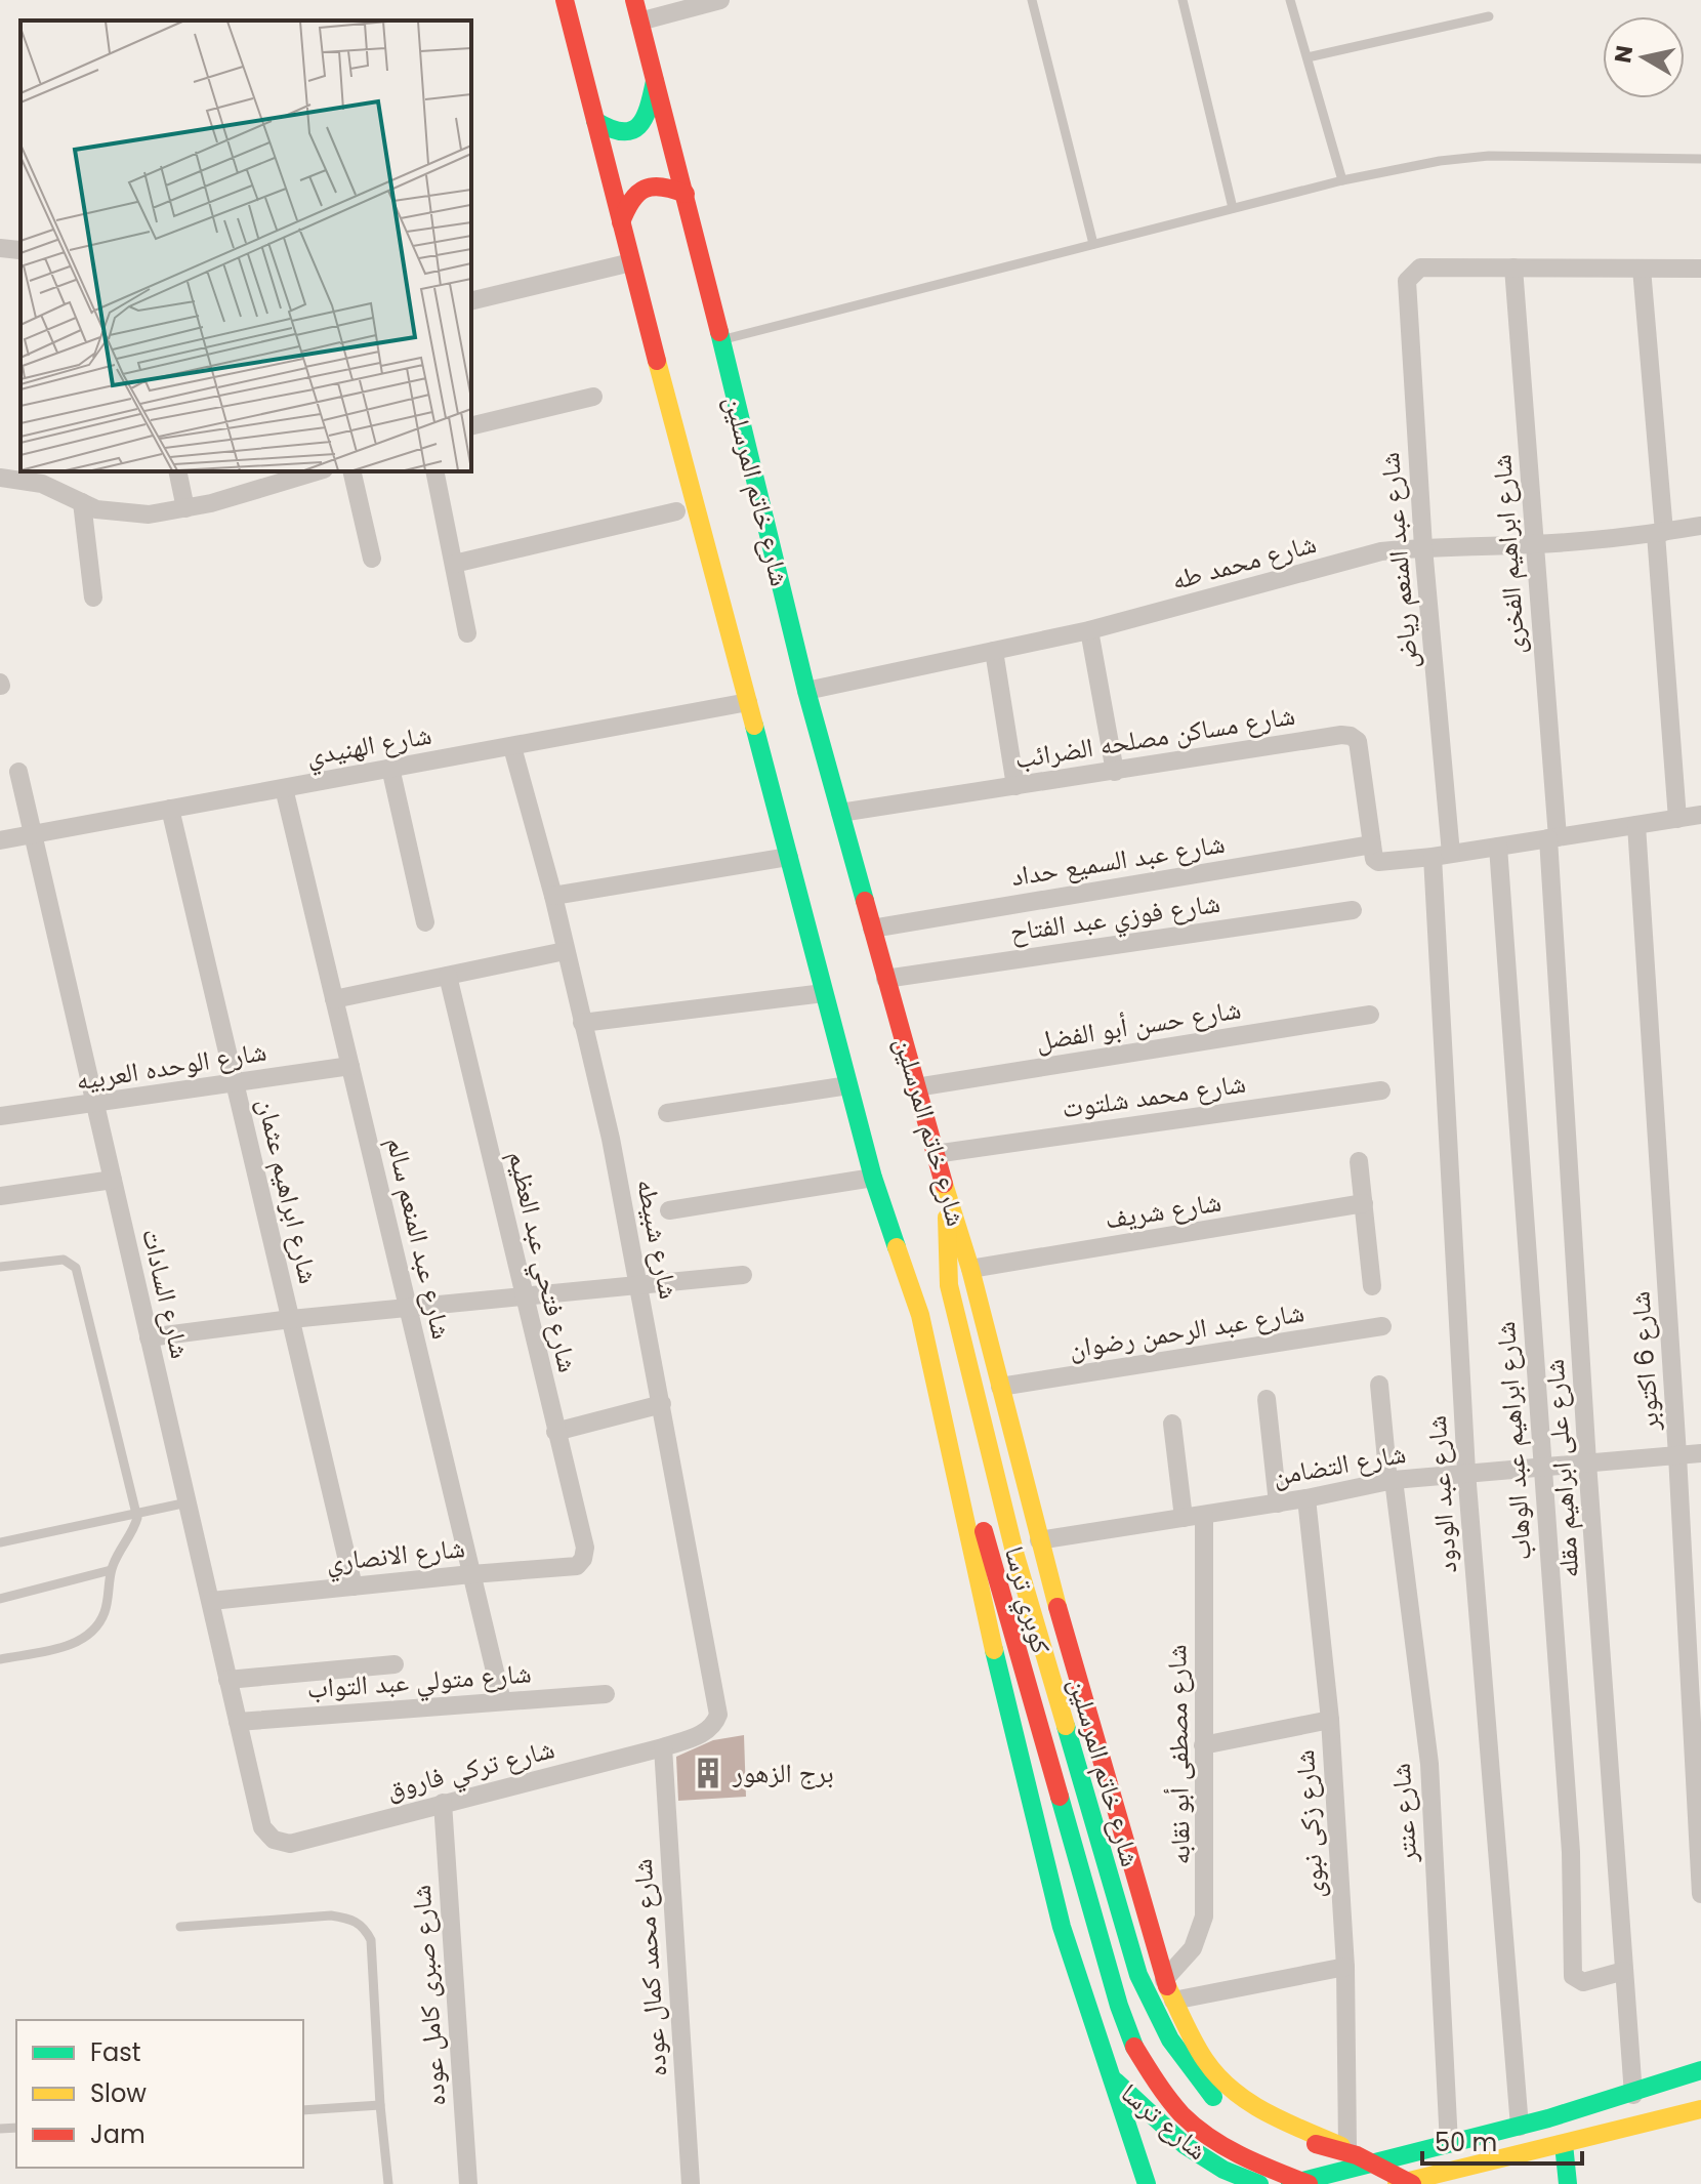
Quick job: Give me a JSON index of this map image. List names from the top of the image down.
{
  "streets": {
    "main road": ["شارع خاتم المرسلين", "كوبري ترسا", "شارع ترسا"],
    "street": [
      "شارع ابراهيم الفخرى",
      "شارع عبد المنعم رياض",
      "شارع محمد طه",
      "شارع مساكن مصلحه الضرائب",
      "شارع الهنيدي",
      "شارع عبد السميع حداد",
      "شارع فوزي عبد الفتاح",
      "شارع حسن أبو الفضل",
      "شارع الوحده العربيه",
      "شارع محمد شلتوت",
      "شارع ابراهيم عثمان",
      "شارع شريف",
      "شارع عبد المنعم سالم",
      "شارع شبيطه",
      "شارع فتحي عبد العظيم",
      "شارع السادات",
      "شارع عبد الرحمن رضوان",
      "شارع 6 اكتوبر",
      "شارع ابراهيم عبد الوهاب",
      "شارع التضامن",
      "شارع على ابراهيم مقله",
      "شارع عبد الودود",
      "شارع الانصاري",
      "شارع متولي عبد التواب",
      "شارع مصطفى أبو نقابه",
      "شارع تركي فاروق",
      "شارع عنتر",
      "شارع زكى نبوى",
      "شارع محمد كمال عوده",
      "شارع صبرى كامل عوده"
    ]
  },
  "crossings": [
    ["شارع خاتم المرسلين", "شارع محمد طه"],
    ["شارع خاتم المرسلين", "شارع مساكن مصلحه الضرائب"],
    ["شارع خاتم المرسلين", "شارع عبد السميع حداد"],
    ["شارع خاتم المرسلين", "شارع فوزي عبد الفتاح"],
    ["شارع خاتم المرسلين", "شارع حسن أبو الفضل"],
    ["شارع خاتم المرسلين", "شارع محمد شلتوت"],
    ["شارع خاتم المرسلين", "شارع شريف"],
    ["شارع خاتم المرسلين", "شارع عبد الرحمن رضوان"],
    ["شارع خاتم المرسلين", "شارع التضامن"],
    ["شارع خاتم المرسلين", "كوبري ترسا"],
    ["شارع خاتم المرسلين", "شارع مصطفى أبو نقابه"],
    ["شارع خاتم المرسلين", "شارع زكى نبوى"],
    ["شارع ابراهيم الفخرى", "شارع عبد المنعم رياض"],
    ["شارع ابراهيم الفخرى", "شارع محمد طه"],
    ["شارع ابراهيم الفخرى", "شارع عبد السميع حداد"],
    ["شارع ابراهيم الفخرى", "شارع على ابراهيم مقله"],
    ["شارع عبد المنعم رياض", "شارع محمد طه"],
    ["شارع عبد المنعم رياض", "شارع عبد السميع حداد"],
    ["شارع عبد المنعم رياض", "شارع عبد الودود"],
    ["شارع مساكن مصلحه الضرائب", "شارع عبد السميع حداد"],
    ["شارع الهنيدي", "شارع ابراهيم عثمان"],
    ["شارع الهنيدي", "شارع عبد المنعم سالم"],
    ["شارع الهنيدي", "شارع شبيطه"],
    ["شارع الهنيدي", "شارع السادات"],
    ["شارع عبد السميع حداد", "شارع 6 اكتوبر"],
    ["شارع عبد السميع حداد", "شارع ابراهيم عبد الوهاب"],
    ["شارع عبد السميع حداد", "شارع على ابراهيم مقله"],
    ["شارع عبد السميع حداد", "شارع عبد الودود"],
    ["شارع الوحده العربيه", "شارع ابراهيم عثمان"],
    ["شارع الوحده العربيه", "شارع عبد المنعم سالم"],
    ["شارع الوحده العربيه", "شارع السادات"],
    ["شارع ابراهيم عثمان", "شارع الانصاري"],
    ["شارع عبد المنعم سالم", "شارع الانصاري"],
    ["شارع عبد المنعم سالم", "شارع متولي عبد التواب"],
    ["شارع شبيطه", "شارع تركي فاروق"],
    ["شارع فتحي عبد العظيم", "شارع الانصاري"],
    ["شارع السادات", "شارع الانصاري"],
    ["شارع السادات", "شارع متولي عبد التواب"],
    ["شارع السادات", "شارع تركي فاروق"],
    ["شارع 6 اكتوبر", "شارع التضامن"],
    ["شارع ابراهيم عبد الوهاب", "شارع التضامن"],
    ["شارع ابراهيم عبد الوهاب", "شارع على ابراهيم مقله"],
    ["شارع التضامن", "شارع على ابراهيم مقله"],
    ["شارع التضامن", "شارع عبد الودود"],
    ["شارع التضامن", "شارع مصطفى أبو نقابه"],
    ["شارع التضامن", "شارع عنتر"],
    ["شارع التضامن", "شارع زكى نبوى"],
    ["شارع تركي فاروق", "شارع محمد كمال عوده"],
    ["شارع تركي فاروق", "شارع صبرى كامل عوده"]
  ],
  "places": {
    "building": ["برج الزهور"]
  },
  "legend": ["Fast", "Slow", "Jam"],
  "scale_bar": "50 m",
  "north": "left"
}
